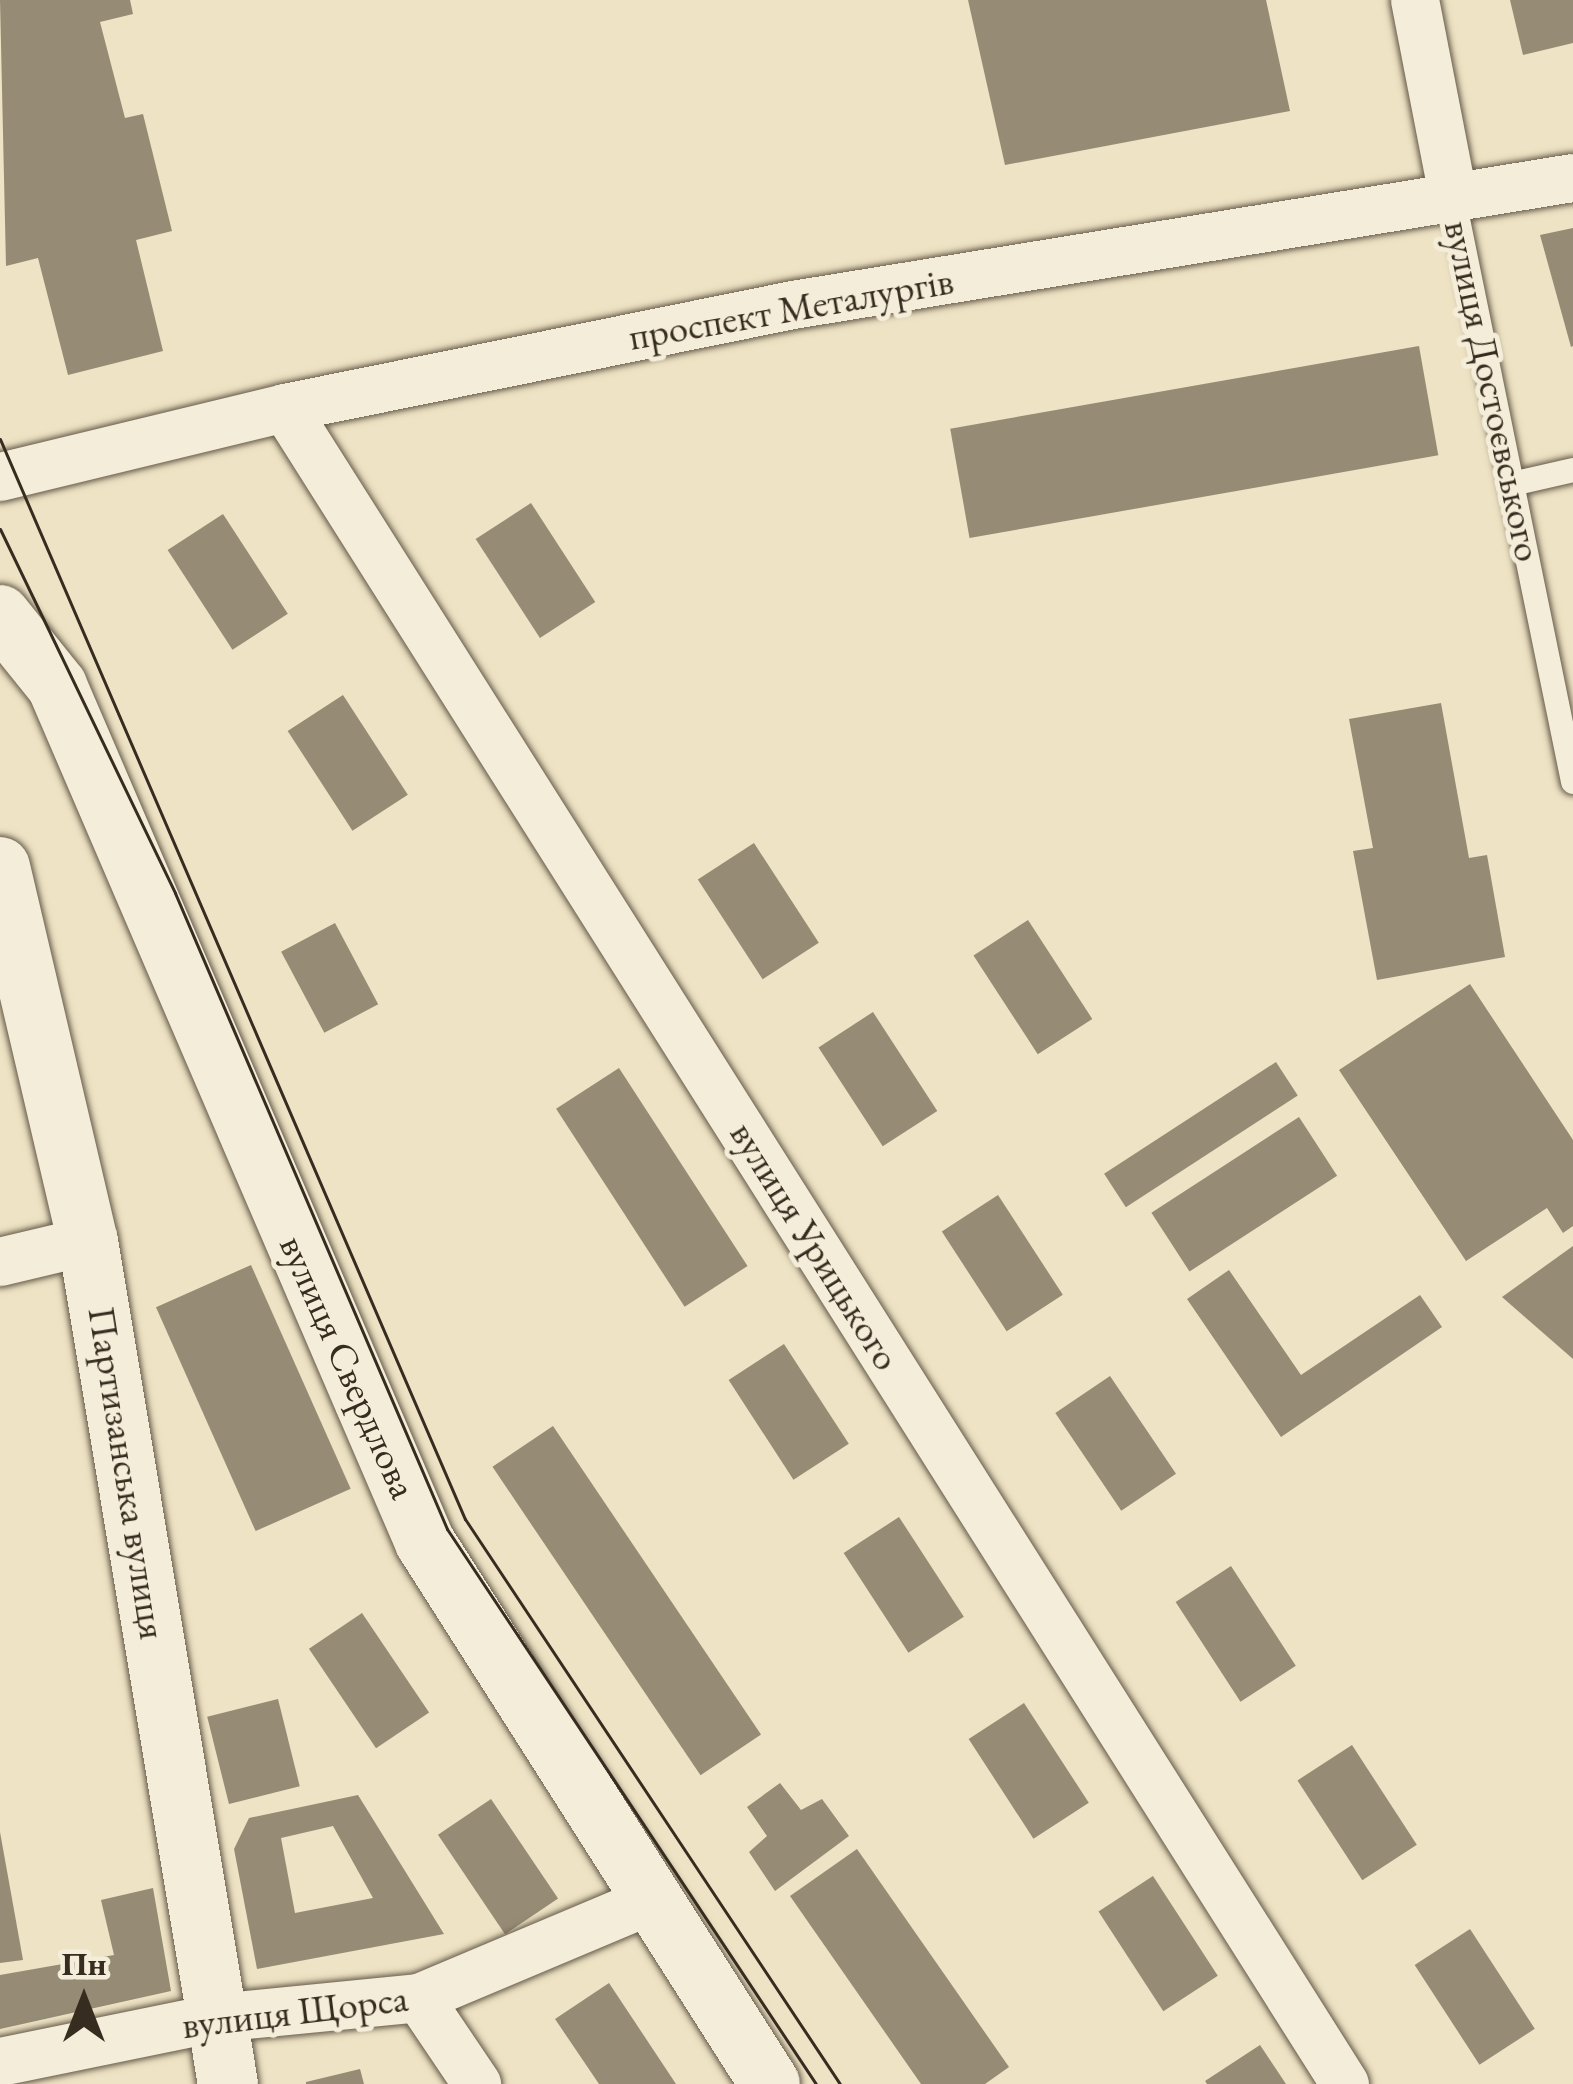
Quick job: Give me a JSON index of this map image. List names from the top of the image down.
{
  "streets": {
    "street": [
      "проспект Металургів",
      "вулиця Достоєвського",
      "вулиця Урицького",
      "вулиця Свердлова",
      "Партизанська вулиця",
      "вулиця Щорса"
    ]
  },
  "crossings": [
    ["проспект Металургів", "вулиця Достоєвського"],
    ["проспект Металургів", "вулиця Урицького"],
    ["вулиця Свердлова", "вулиця Щорса"],
    ["Партизанська вулиця", "вулиця Щорса"]
  ],
  "north": "top"
}
